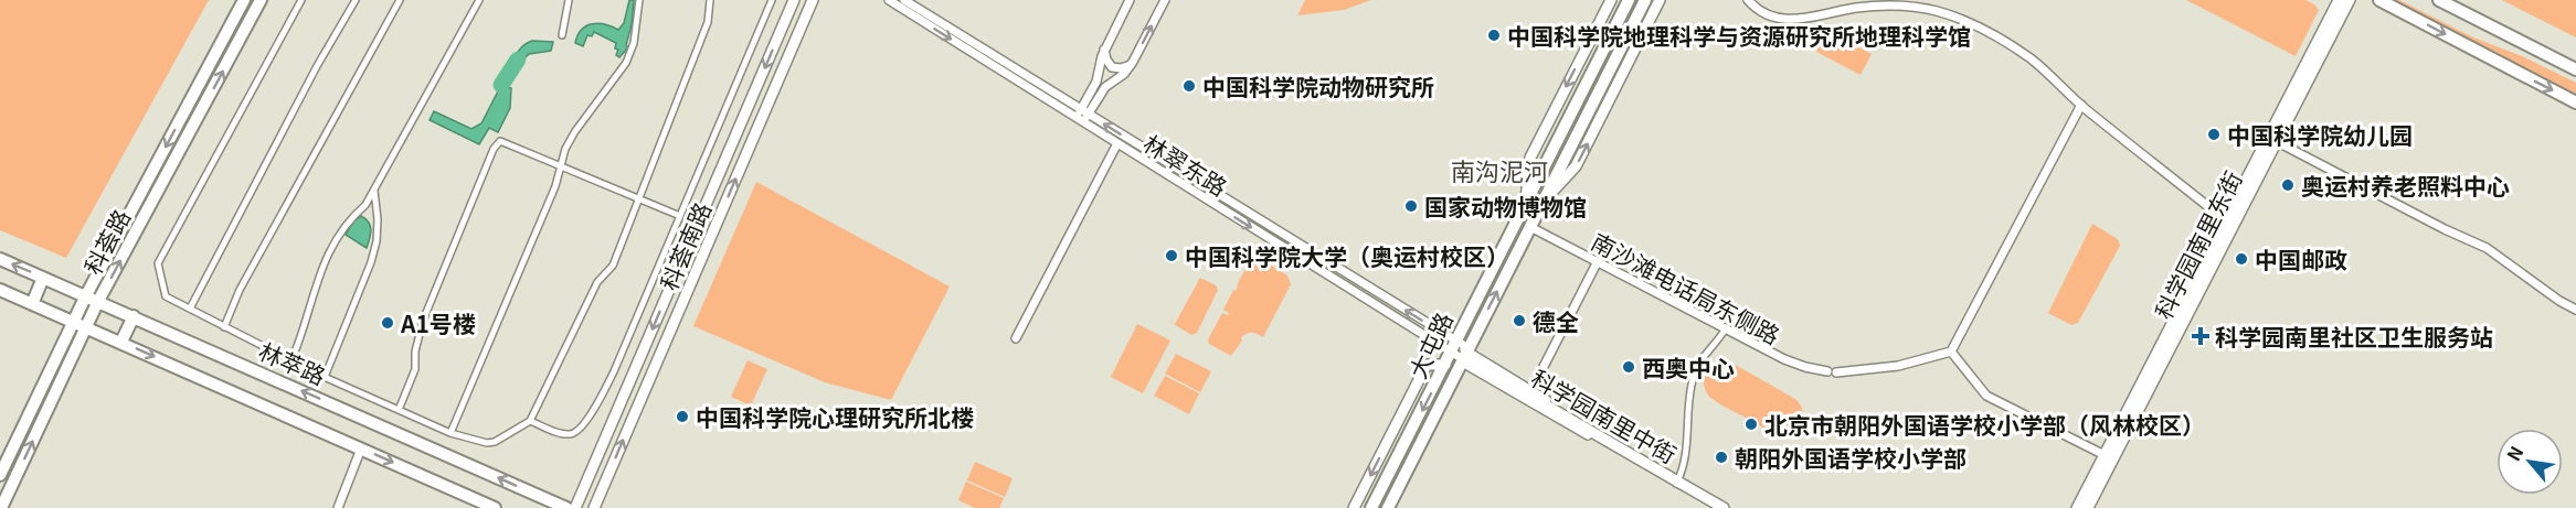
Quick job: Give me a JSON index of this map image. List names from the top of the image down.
{
  "streets": {
    "main road": ["科荟路", "大屯路", "林萃路"],
    "street": [
      "林翠东路",
      "科学园南里东街",
      "科荟南路",
      "南沙滩电话局东侧路",
      "科学园南里中街"
    ]
  },
  "crossings": [
    ["林翠东路", "大屯路"],
    ["科荟路", "林萃路"],
    ["南沙滩电话局东侧路", "大屯路"],
    ["大屯路", "科学园南里中街"]
  ],
  "districts": ["南沟泥河"],
  "places": {
    "other": [
      "中国科学院地理科学与资源研究所地理科学馆",
      "中国科学院动物研究所",
      "中国科学院幼儿园",
      "奥运村养老照料中心",
      "国家动物博物馆",
      "中国科学院大学（奥运村校区）",
      "中国邮政",
      "德全",
      "A1号楼",
      "西奥中心",
      "中国科学院心理研究所北楼",
      "北京市朝阳外国语学校小学部（风林校区）",
      "朝阳外国语学校小学部"
    ],
    "health": ["科学园南里社区卫生服务站"]
  },
  "north": "top left"
}
